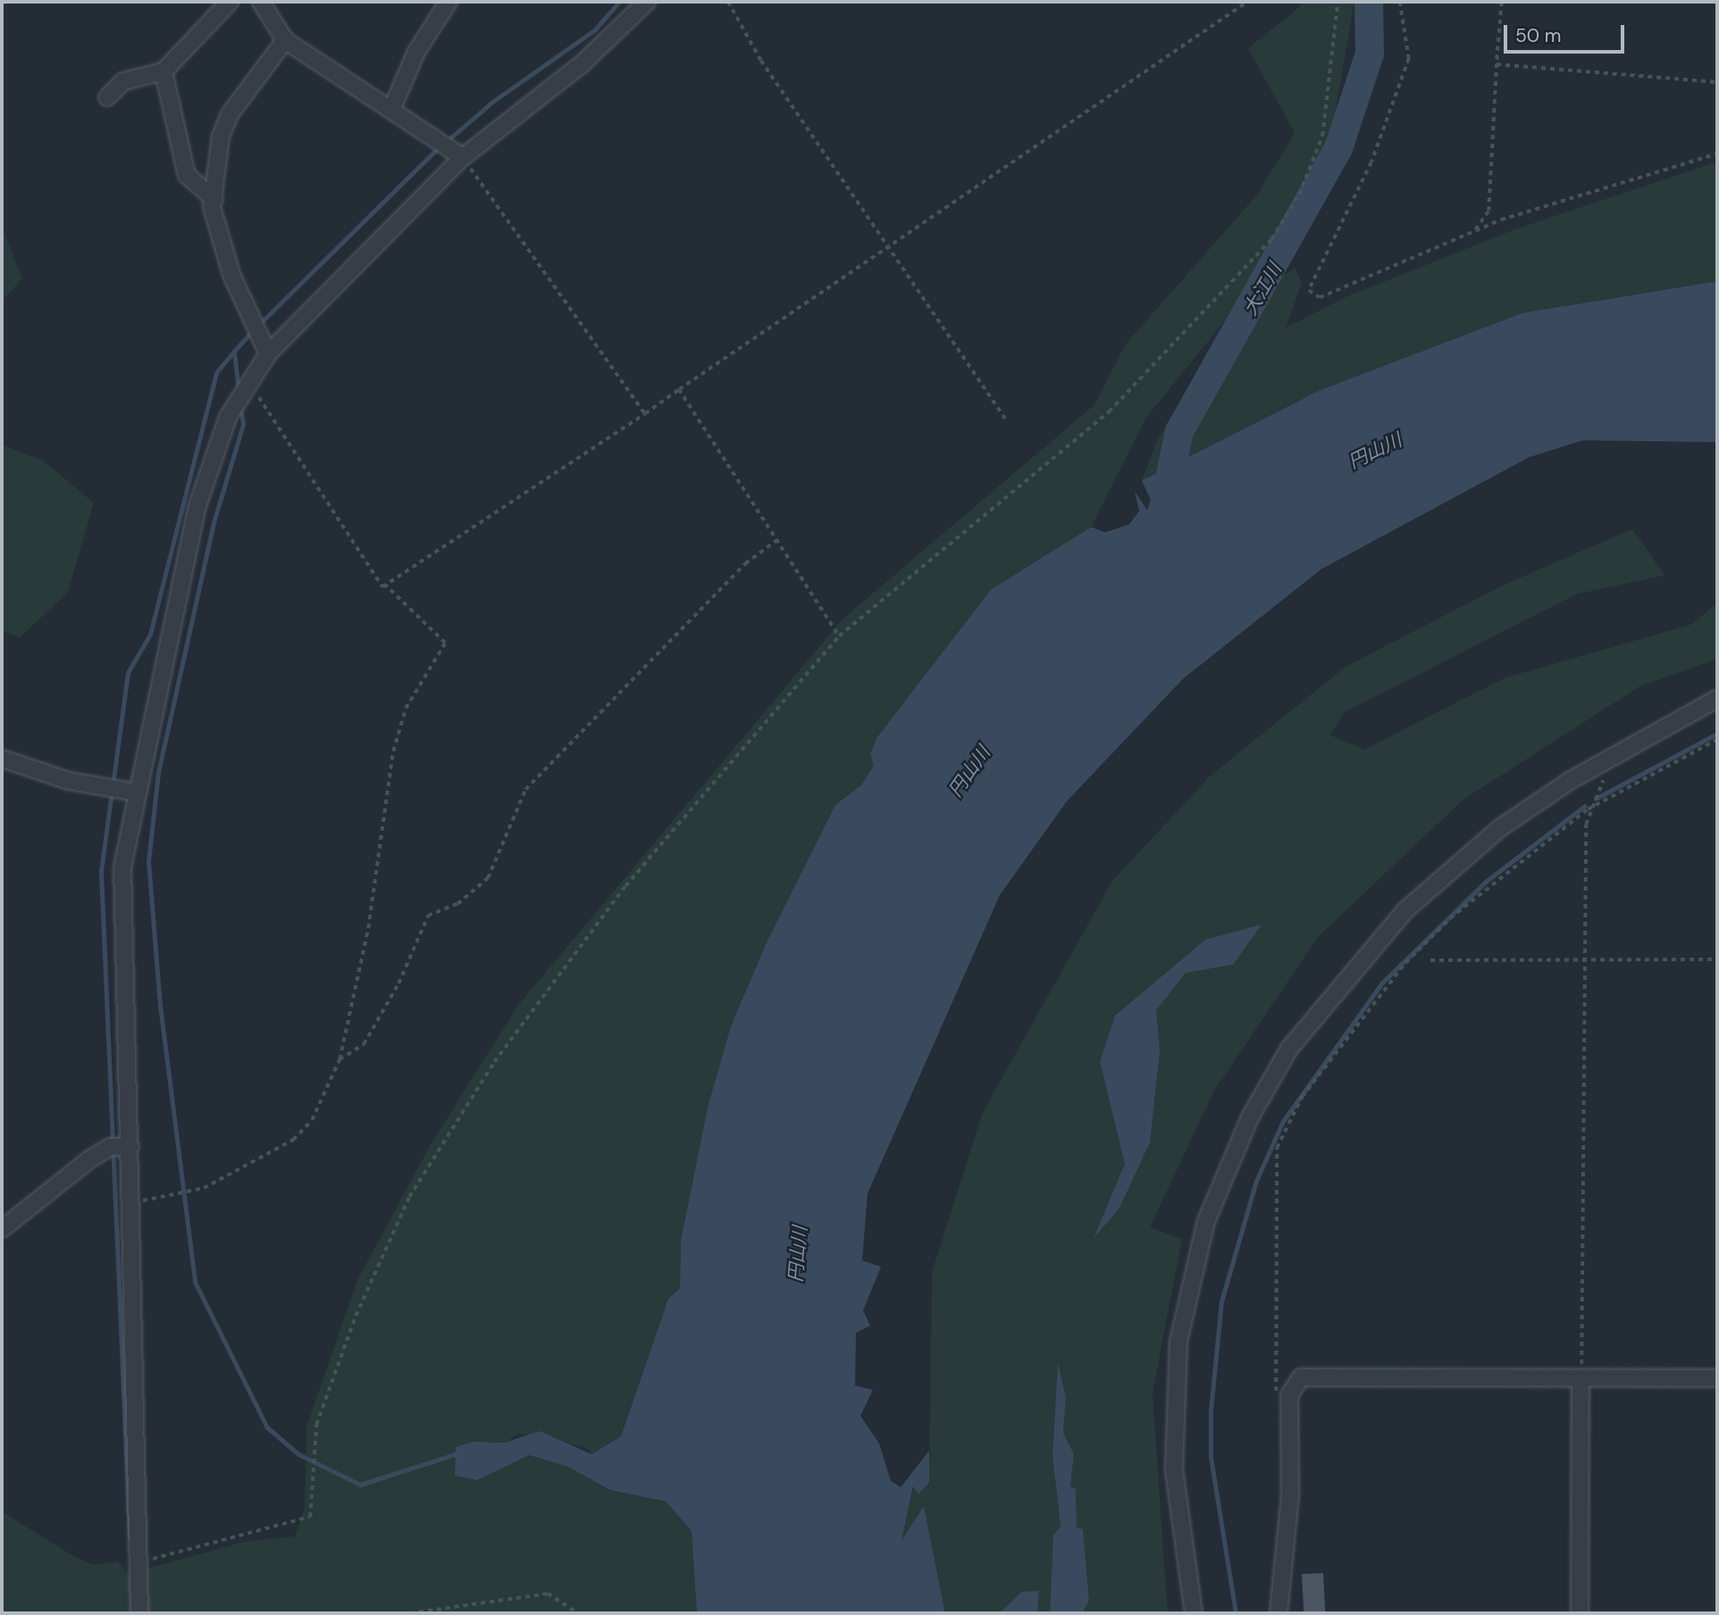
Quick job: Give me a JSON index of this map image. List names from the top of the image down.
{
  "water": ["大江川", "円山川"],
  "scale_bar": "50 m"
}
